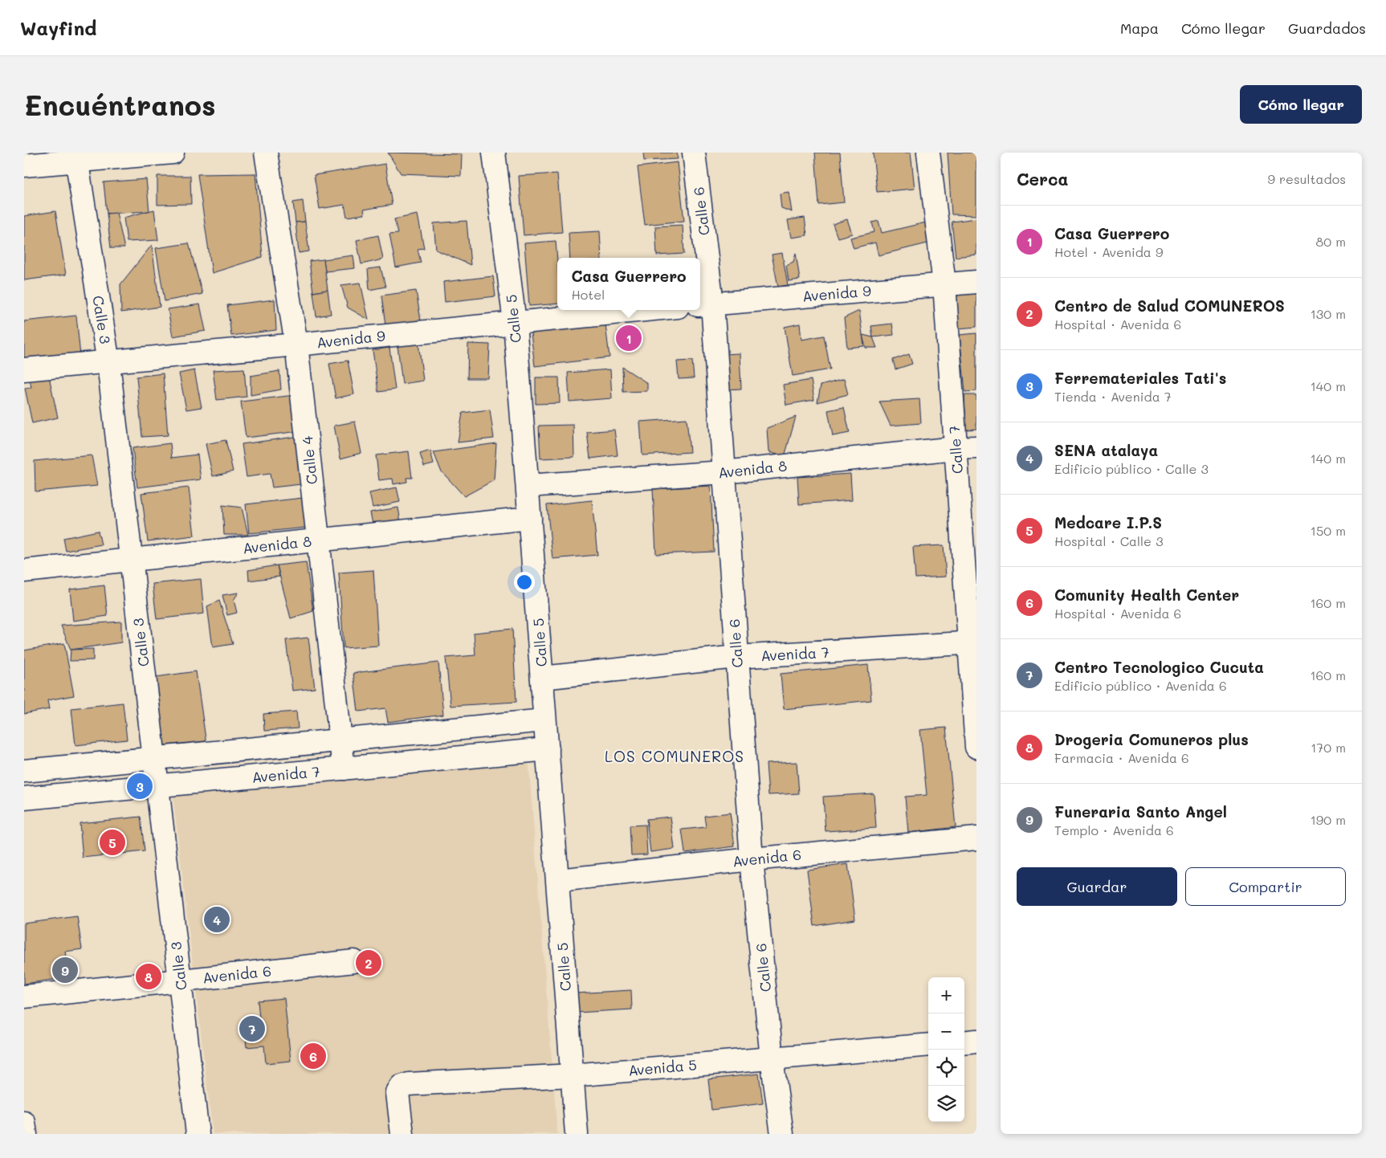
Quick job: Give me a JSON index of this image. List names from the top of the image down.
{
  "streets": {
    "street": [
      "Calle 6",
      "Avenida 9",
      "Calle 5",
      "Calle 3",
      "Calle 7",
      "Calle 4",
      "Avenida 8",
      "Avenida 7",
      "Avenida 6",
      "Avenida 5"
    ]
  },
  "crossings": [
    ["Calle 6", "Avenida 9"],
    ["Calle 6", "Avenida 8"],
    ["Calle 6", "Avenida 7"],
    ["Calle 6", "Avenida 6"],
    ["Calle 6", "Avenida 5"],
    ["Avenida 9", "Calle 5"],
    ["Avenida 9", "Calle 3"],
    ["Avenida 9", "Calle 7"],
    ["Avenida 9", "Calle 4"],
    ["Calle 5", "Avenida 8"],
    ["Calle 5", "Avenida 7"],
    ["Calle 5", "Avenida 6"],
    ["Calle 5", "Avenida 5"],
    ["Calle 3", "Avenida 8"],
    ["Calle 3", "Avenida 7"],
    ["Calle 3", "Avenida 6"],
    ["Calle 7", "Avenida 8"],
    ["Calle 7", "Avenida 7"],
    ["Calle 4", "Avenida 8"],
    ["Calle 4", "Avenida 7"]
  ],
  "districts": ["LOS COMUNEROS"],
  "page": {
    "header": "Wayfind",
    "nav": ["Mapa", "Cómo llegar", "Guardados"],
    "buttons": [
      "Cómo llegar",
      ["Guardar", "Compartir"]
    ],
    "title": "Encuéntranos",
    "heading": ["Cerca", "9 resultados"],
    "list": [
      {
        "mark": "1",
        "name": "Casa Guerrero",
        "note": "Hotel · Avenida 9",
        "value": "80 m"
      },
      {
        "mark": "2",
        "name": "Centro de Salud COMUNEROS",
        "note": "Hospital · Avenida 6",
        "value": "130 m"
      },
      {
        "mark": "3",
        "name": "Ferremateriales Tati's",
        "note": "Tienda · Avenida 7",
        "value": "140 m"
      },
      {
        "mark": "4",
        "name": "SENA atalaya",
        "note": "Edificio público · Calle 3",
        "value": "140 m"
      },
      {
        "mark": "5",
        "name": "Medcare I.P.S",
        "note": "Hospital · Calle 3",
        "value": "150 m"
      },
      {
        "mark": "6",
        "name": "Comunity Health Center",
        "note": "Hospital · Avenida 6",
        "value": "160 m"
      },
      {
        "mark": "7",
        "name": "Centro Tecnologico Cucuta",
        "note": "Edificio público · Avenida 6",
        "value": "160 m"
      },
      {
        "mark": "8",
        "name": "Drogeria Comuneros plus",
        "note": "Farmacia · Avenida 6",
        "value": "170 m"
      },
      {
        "mark": "9",
        "name": "Funeraria Santo Angel",
        "note": "Templo · Avenida 6",
        "value": "190 m"
      }
    ],
    "popup": ["Casa Guerrero", "Hotel"],
    "pins": [
      "1",
      "3",
      "5",
      "4",
      "2",
      "9",
      "8",
      "7",
      "6"
    ],
    "map_buttons": ["+", "−"]
  }
}
